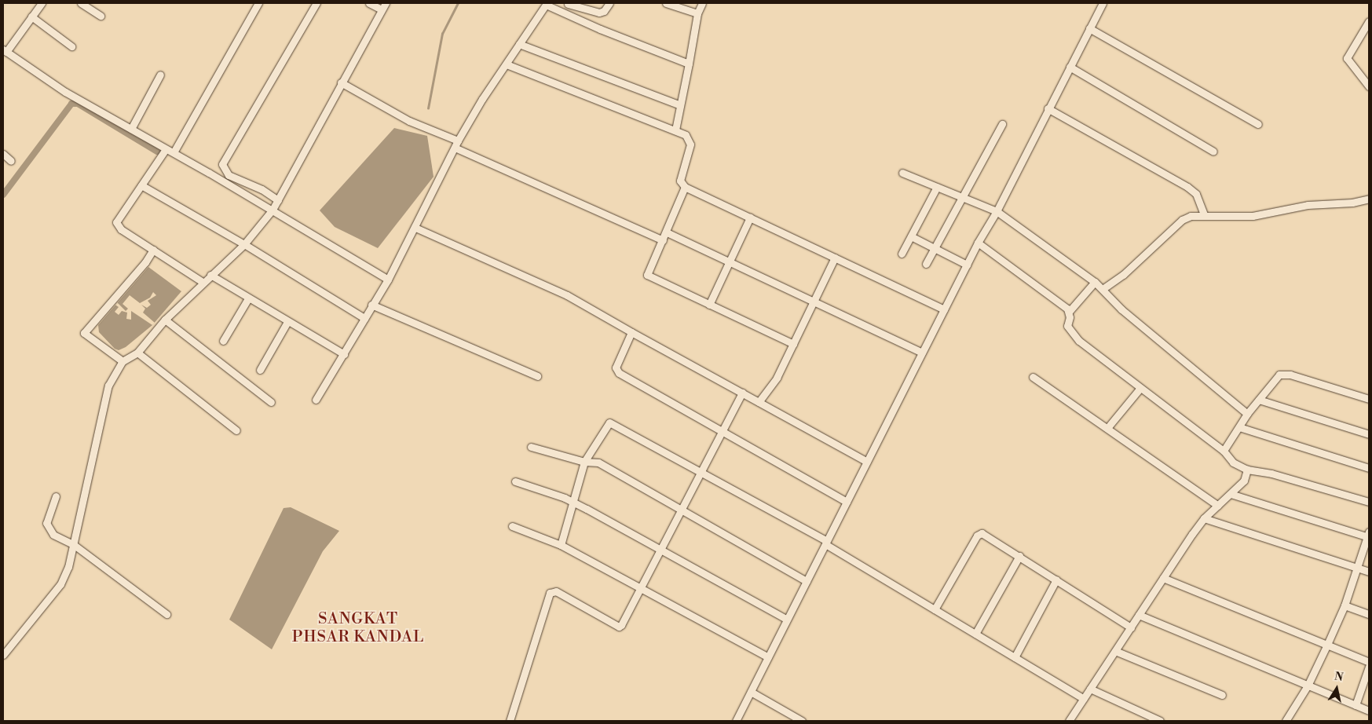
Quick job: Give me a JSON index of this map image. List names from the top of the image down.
{
  "districts": ["SANGKAT PHSAR KANDAL"],
  "north": "top"
}
